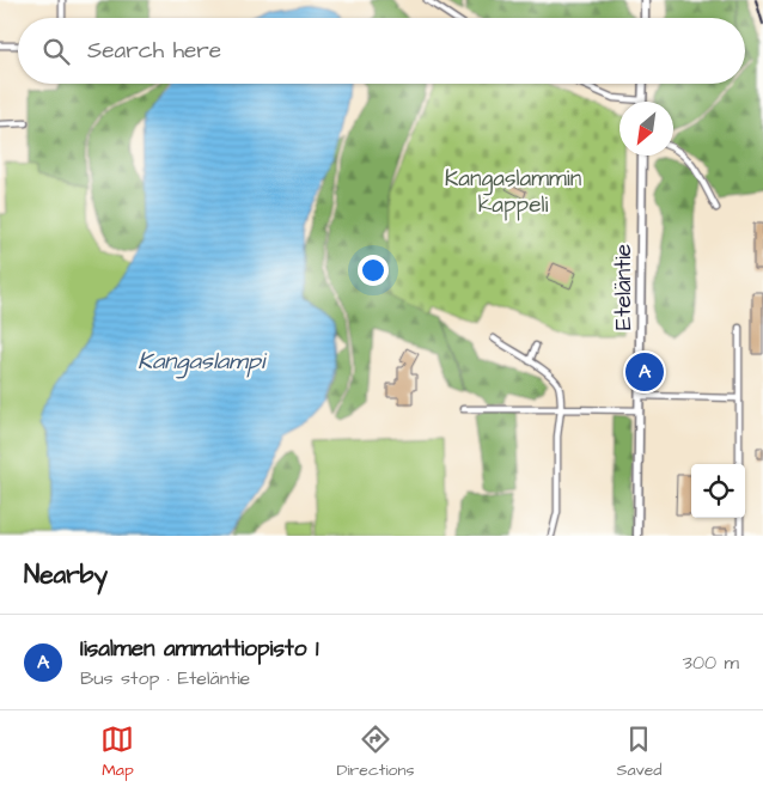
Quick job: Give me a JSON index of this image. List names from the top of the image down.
{
  "streets": {
    "street": ["Eteläntie"]
  },
  "water": ["Kangaslampi"],
  "parks": ["Kangaslammin kappeli"],
  "north": "bottom left",
  "page": {
    "search": "Search here",
    "pins": "A",
    "heading": "Nearby",
    "list": [
      {
        "mark": "A",
        "name": "Iisalmen ammattiopisto 1",
        "note": "Bus stop · Eteläntie",
        "value": "300 m"
      }
    ],
    "nav": ["Map", "Directions", "Saved"]
  }
}
